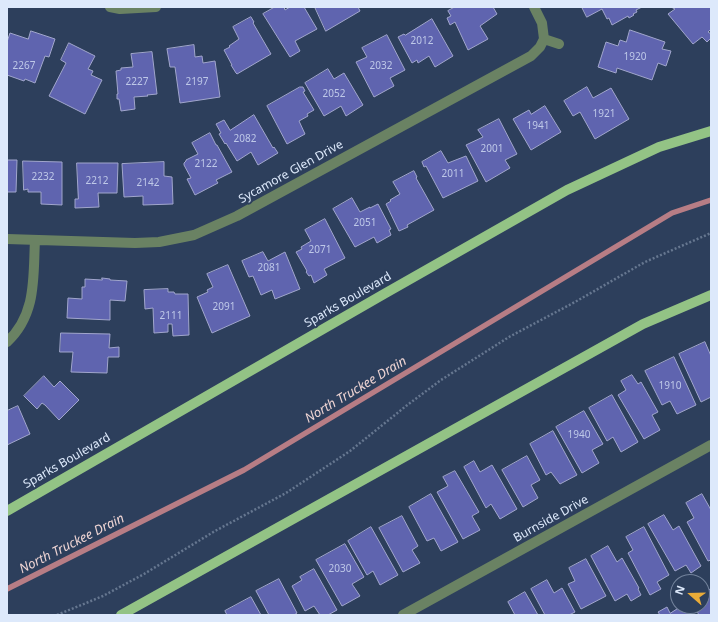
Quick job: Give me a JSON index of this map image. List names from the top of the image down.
{
  "streets": {
    "main road": ["Sparks Boulevard"],
    "street": ["Sycamore Glen Drive", "Burnside Drive"]
  },
  "water": ["North Truckee Drain"],
  "house_numbers": [
    "2012",
    "1920",
    "2267",
    "2032",
    "2227",
    "2197",
    "2052",
    "1921",
    "1941",
    "2082",
    "2001",
    "2122",
    "2011",
    "2232",
    "2212",
    "2142",
    "2051",
    "2071",
    "2081",
    "2091",
    "2111",
    "1910",
    "1940",
    "2030"
  ],
  "north": "left"
}
